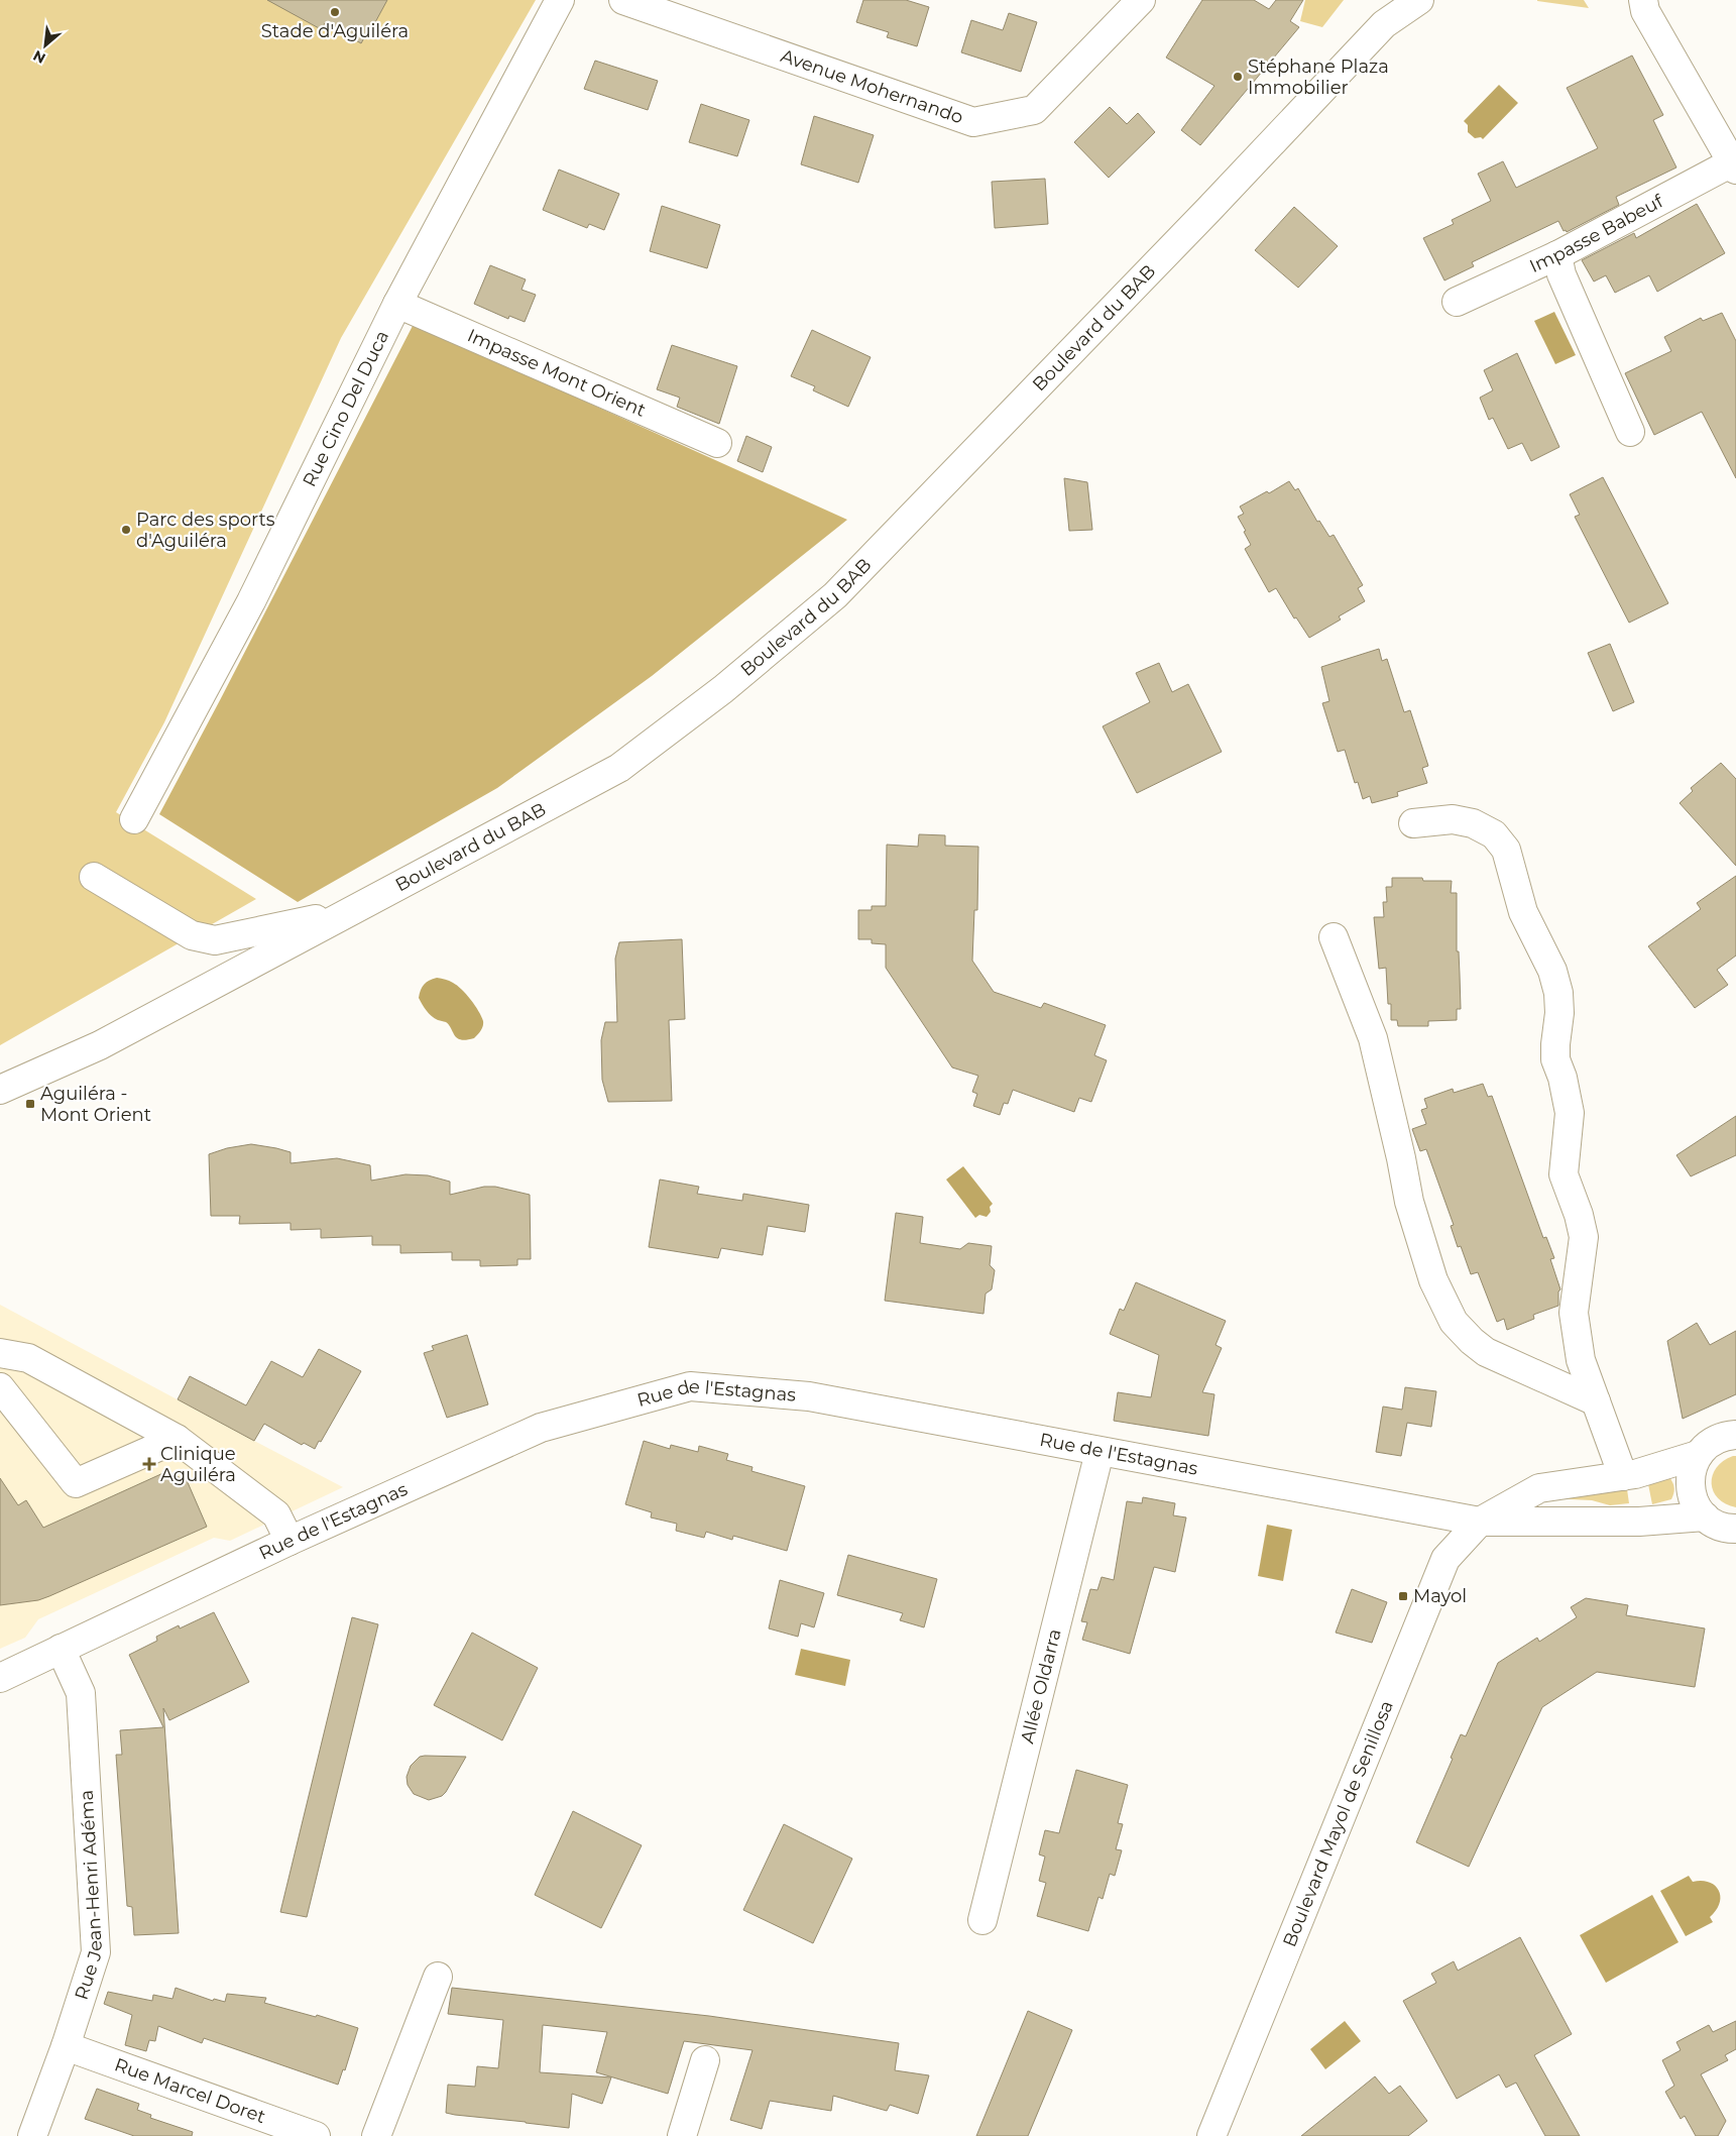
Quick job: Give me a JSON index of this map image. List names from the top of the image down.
{
  "streets": {
    "street": [
      "Avenue Mohernando",
      "Impasse Babeuf",
      "Boulevard du BAB",
      "Impasse Mont Orient",
      "Rue Cino Del Duca",
      "Rue de l'Estagnas",
      "Allée Oldarra",
      "Boulevard Mayol de Senillosa",
      "Rue Jean-Henri Adéma",
      "Rue Marcel Doret"
    ]
  },
  "crossings": [
    ["Impasse Mont Orient", "Rue Cino Del Duca"],
    ["Rue de l'Estagnas", "Allée Oldarra"],
    ["Rue de l'Estagnas", "Boulevard Mayol de Senillosa"],
    ["Rue de l'Estagnas", "Rue Jean-Henri Adéma"],
    ["Rue Jean-Henri Adéma", "Rue Marcel Doret"]
  ],
  "places": {
    "other": ["Stade d'Aguiléra", "Stéphane Plaza Immobilier", "Parc des sports d'Aguiléra"],
    "transit": ["Aguiléra - Mont Orient", "Mayol"],
    "health": ["Clinique Aguiléra"]
  },
  "north": "bottom left"
}
